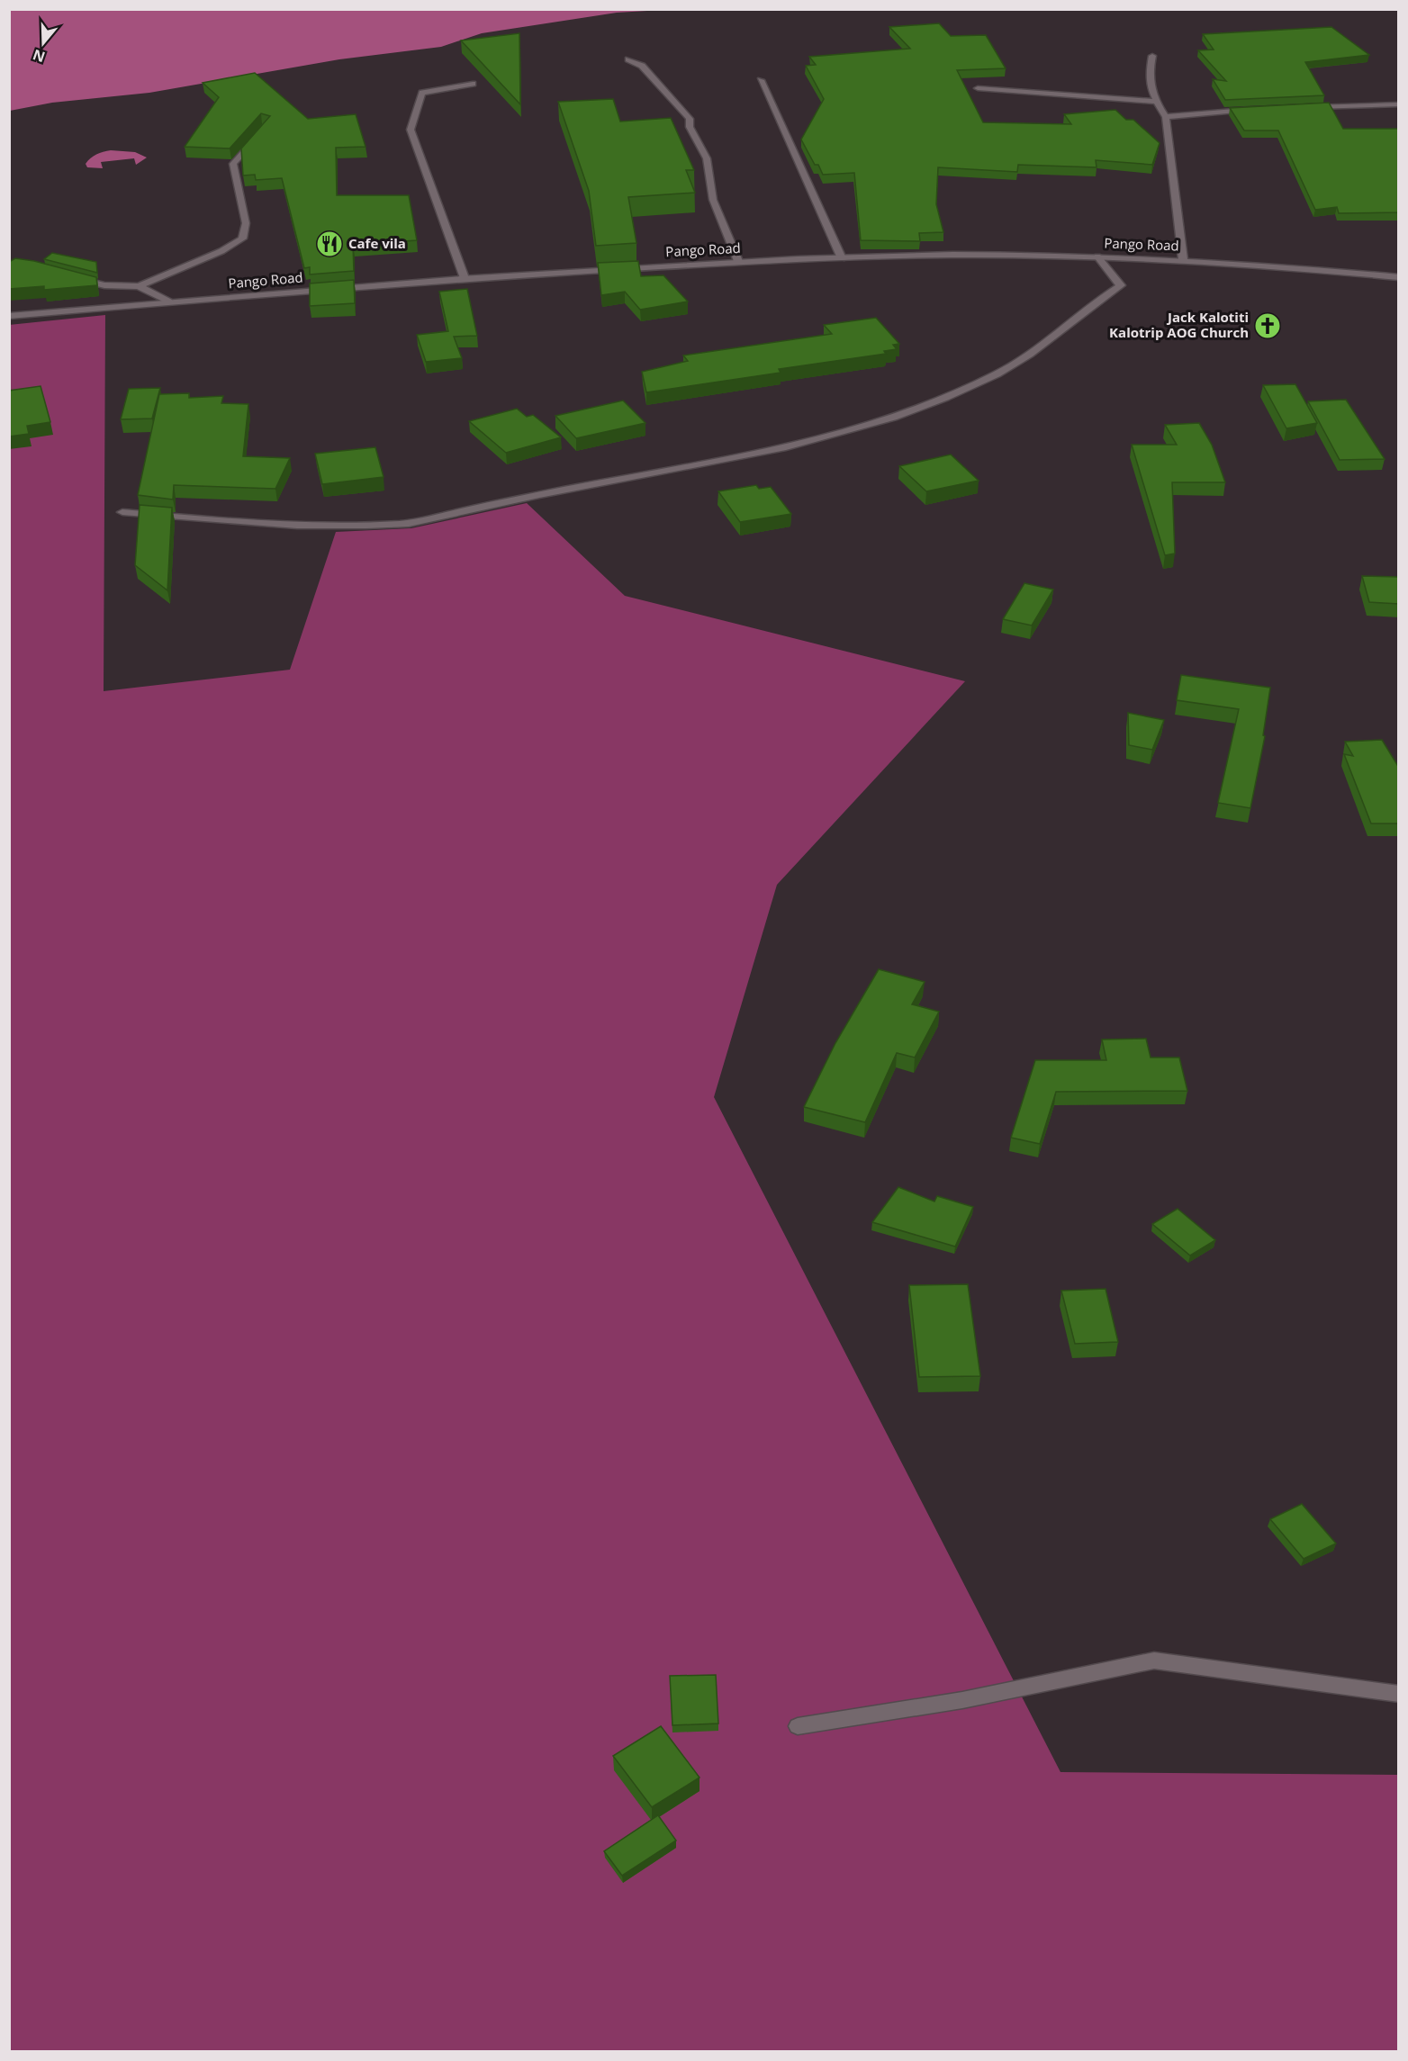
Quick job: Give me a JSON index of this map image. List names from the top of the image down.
{
  "streets": {
    "street": ["Pango Road"]
  },
  "places": {
    "restaurant": ["Cafe vila"],
    "church": ["Jack Kalotiti Kalotrip AOG Church"]
  },
  "north": "bottom"
}
